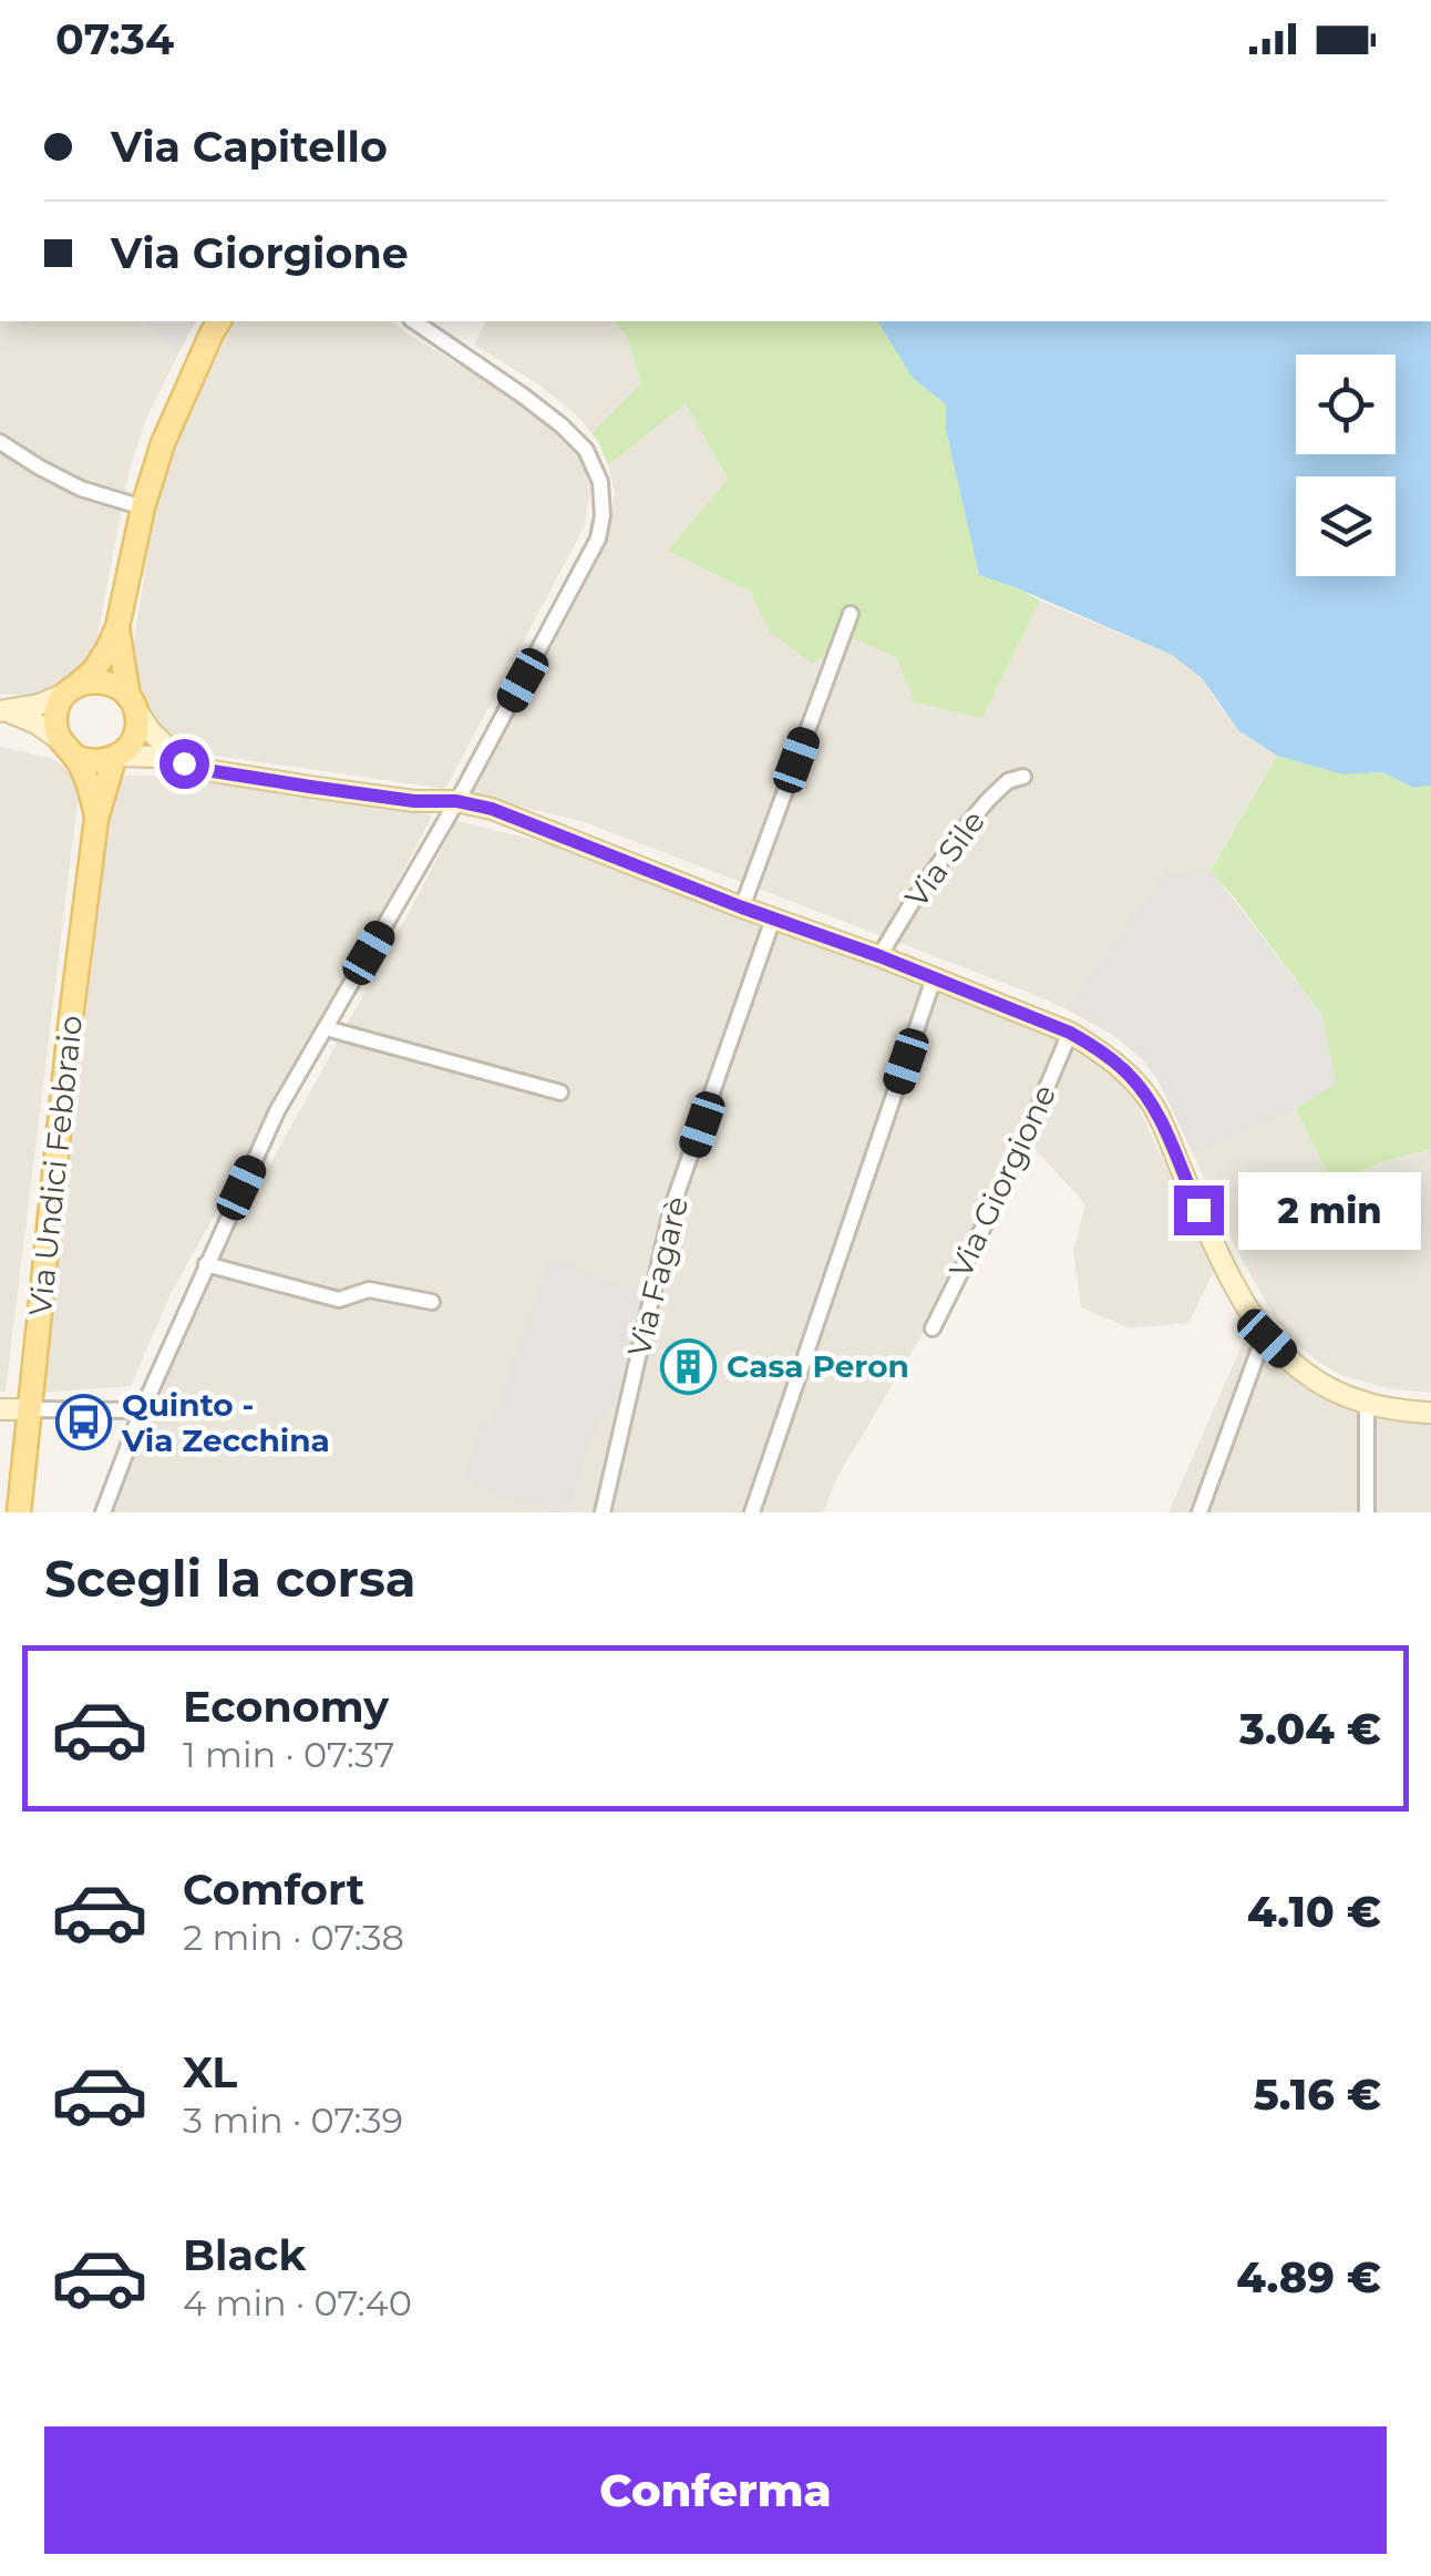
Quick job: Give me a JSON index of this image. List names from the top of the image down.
{
  "streets": {
    "main road": ["Via Undici Febbraio"],
    "street": ["Via Sile", "Via Giorgione", "Via Fagarè"]
  },
  "places": {
    "building": ["Casa Peron"],
    "bus stop": ["Quinto - Via Zecchina"]
  },
  "page": {
    "status": "07:34",
    "banner": ["Via Capitello", "Via Giorgione"],
    "bubble": "2 min",
    "heading": "Scegli la corsa",
    "list": [
      {
        "name": "Economy",
        "note": "1 min · 07:37",
        "value": "3.04 €"
      },
      {
        "name": "Comfort",
        "note": "2 min · 07:38",
        "value": "4.10 €"
      },
      {
        "name": "XL",
        "note": "3 min · 07:39",
        "value": "5.16 €"
      },
      {
        "name": "Black",
        "note": "4 min · 07:40",
        "value": "4.89 €"
      }
    ],
    "buttons": "Conferma"
  }
}
